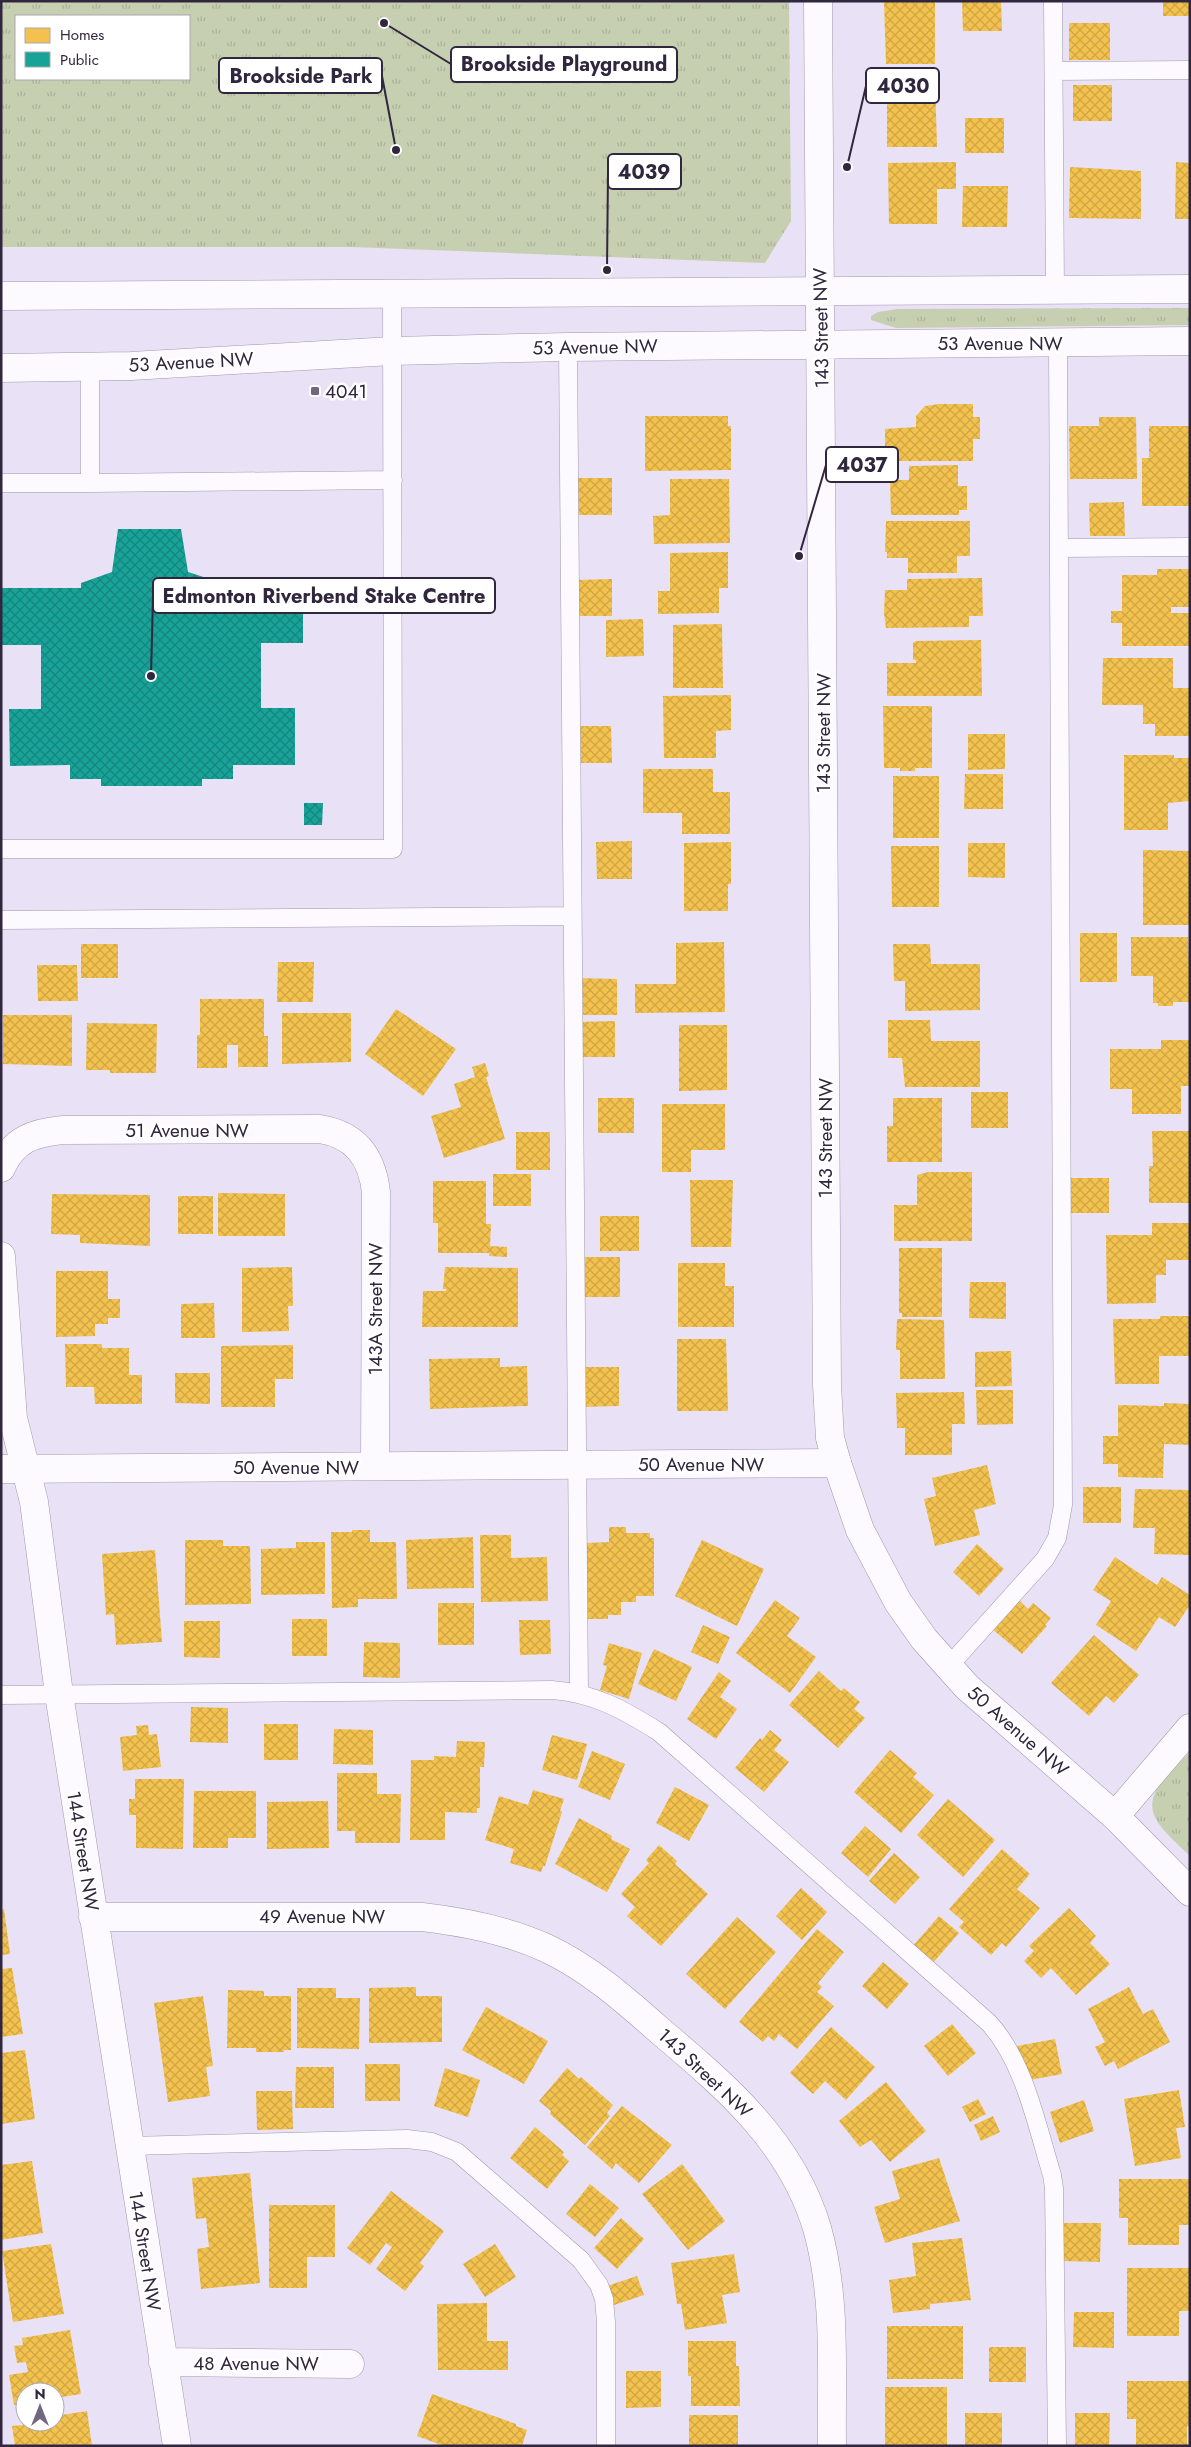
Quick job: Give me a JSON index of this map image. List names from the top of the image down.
{
  "streets": {
    "street": [
      "143 Street NW",
      "53 Avenue NW",
      "51 Avenue NW",
      "143A Street NW",
      "50 Avenue NW",
      "144 Street NW",
      "49 Avenue NW",
      "48 Avenue NW"
    ]
  },
  "crossings": [
    ["143 Street NW", "53 Avenue NW"],
    ["143 Street NW", "50 Avenue NW"],
    ["143 Street NW", "49 Avenue NW"],
    ["51 Avenue NW", "143A Street NW"],
    ["143A Street NW", "50 Avenue NW"],
    ["50 Avenue NW", "144 Street NW"],
    ["144 Street NW", "49 Avenue NW"],
    ["144 Street NW", "48 Avenue NW"]
  ],
  "places": {
    "other": [
      "Brookside Playground",
      "Brookside Park",
      "4030",
      "4039",
      "4037",
      "Edmonton Riverbend Stake Centre"
    ],
    "transit": ["4041"]
  },
  "legend": ["Homes", "Public"],
  "north": "top"
}
